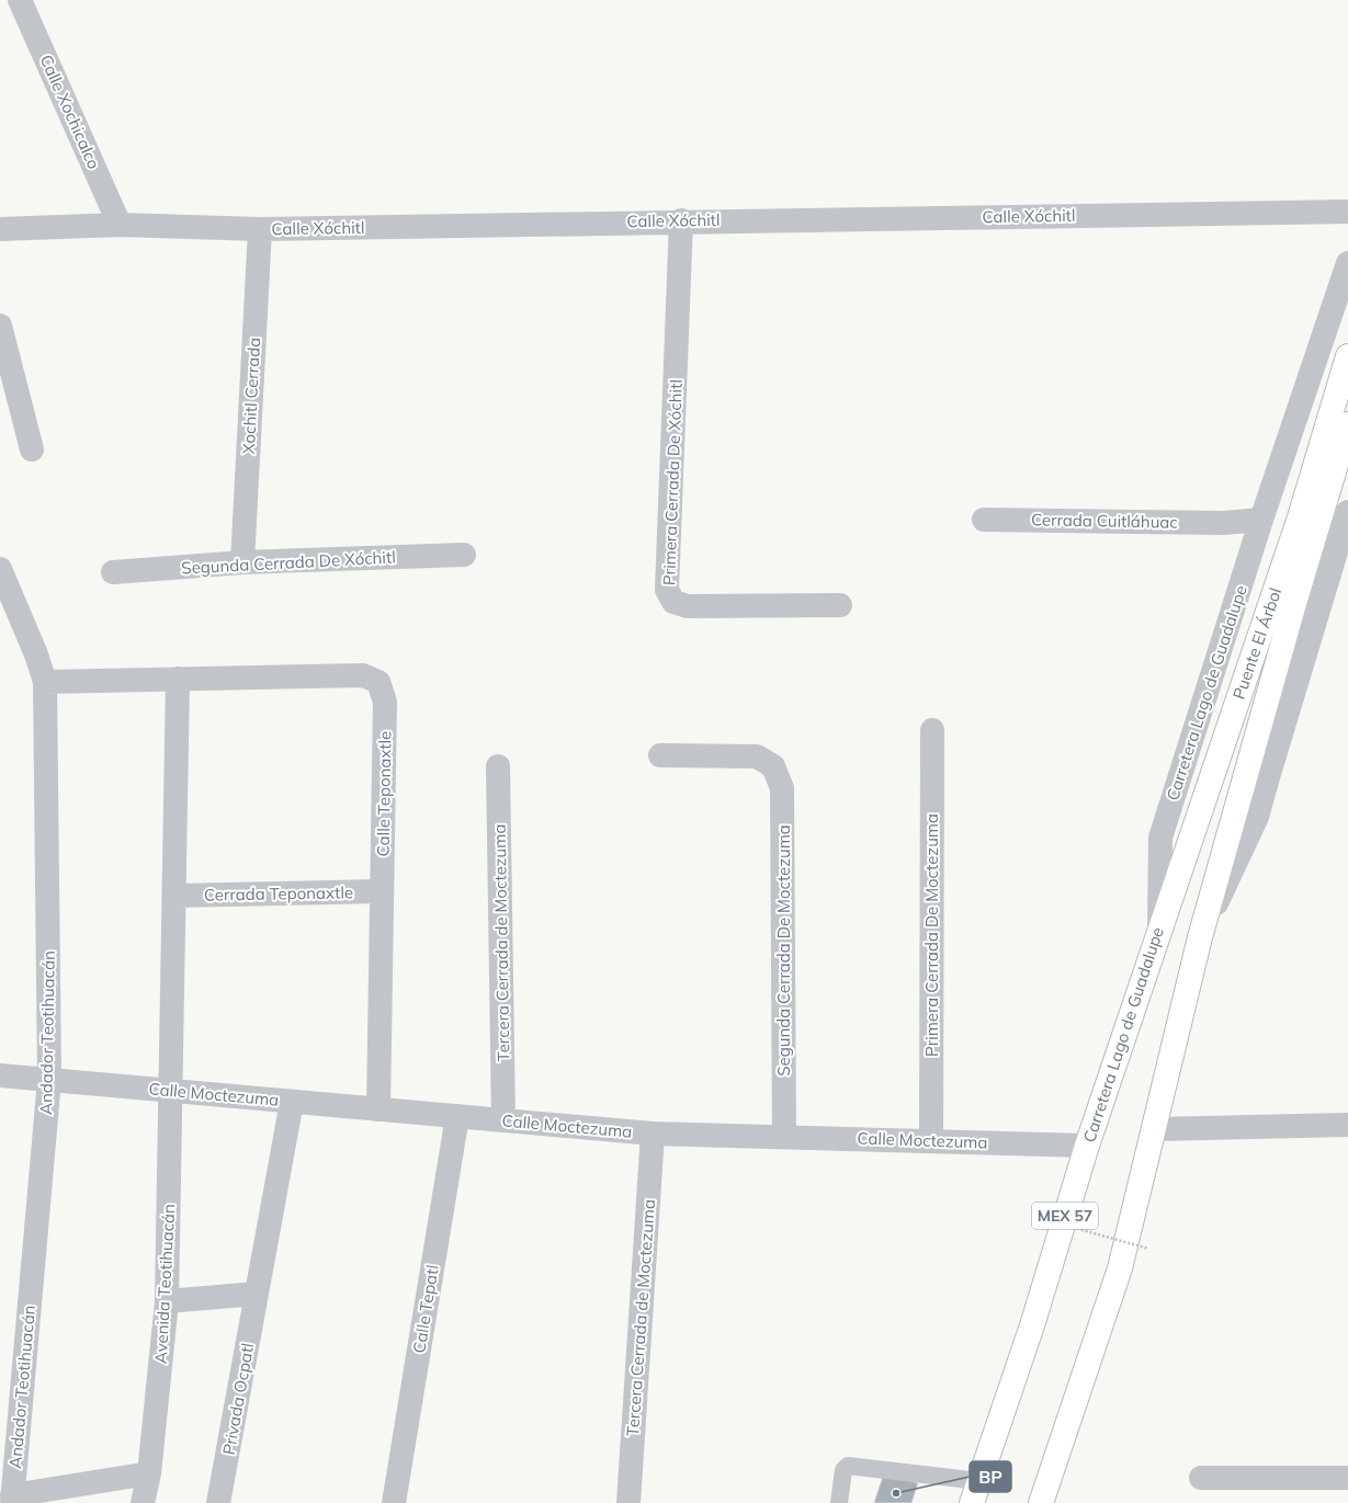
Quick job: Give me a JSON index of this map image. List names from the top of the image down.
{
  "streets": {
    "main road": ["Puente El Árbol", "Carretera Lago de Guadalupe", "MEX 57"],
    "street": [
      "Calle Xochicalco",
      "Calle Xóchitl",
      "Xochitl Cerrada",
      "Primera Cerrada De Xóchitl",
      "Cerrada Cuitláhuac",
      "Segunda Cerrada De Xóchitl",
      "Calle Teponaxtle",
      "Cerrada Teponaxtle",
      "Primera Cerrada De Moctezuma",
      "Tercera Cerrada de Moctezuma",
      "Segunda Cerrada De Moctezuma",
      "Andador Teotihuacán",
      "Calle Moctezuma",
      "Avenida Teotihuacán",
      "Calle Tepatl",
      "Privada Ocpatl"
    ]
  },
  "crossings": [
    ["Calle Xochicalco", "Calle Xóchitl"],
    ["Calle Xóchitl", "Xochitl Cerrada"],
    ["Calle Xóchitl", "Primera Cerrada De Xóchitl"],
    ["Xochitl Cerrada", "Segunda Cerrada De Xóchitl"],
    ["Cerrada Cuitláhuac", "Carretera Lago de Guadalupe"],
    ["Puente El Árbol", "Carretera Lago de Guadalupe"],
    ["Carretera Lago de Guadalupe", "Calle Moctezuma"],
    ["Calle Teponaxtle", "Cerrada Teponaxtle"],
    ["Calle Teponaxtle", "Andador Teotihuacán"],
    ["Calle Teponaxtle", "Calle Moctezuma"],
    ["Primera Cerrada De Moctezuma", "Calle Moctezuma"],
    ["Tercera Cerrada de Moctezuma", "Calle Moctezuma"],
    ["Segunda Cerrada De Moctezuma", "Calle Moctezuma"],
    ["Andador Teotihuacán", "Calle Moctezuma"],
    ["Calle Moctezuma", "Avenida Teotihuacán"],
    ["Calle Moctezuma", "Calle Tepatl"],
    ["Calle Moctezuma", "Privada Ocpatl"]
  ],
  "places": ["BP"]
}
